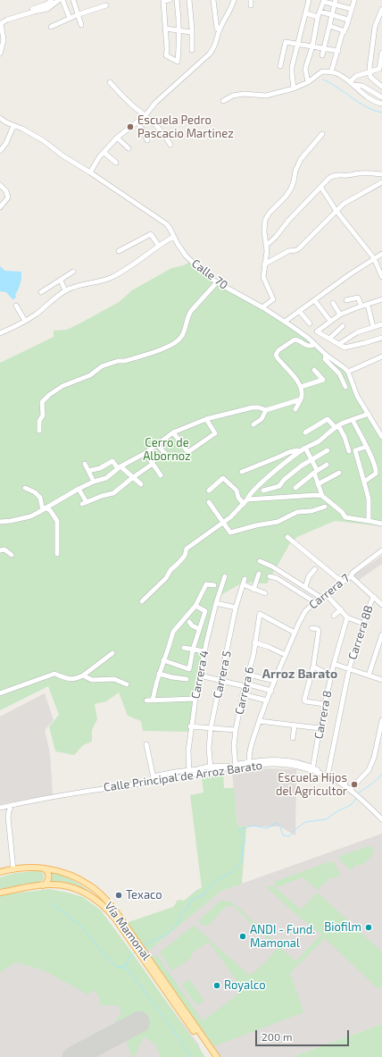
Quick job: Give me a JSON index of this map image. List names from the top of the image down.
{
  "streets": {
    "main road": ["Vía Mamonal"],
    "street": [
      "Calle 70",
      "Carrera 7",
      "Carrera 8B",
      "Carrera 4",
      "Carrera 5",
      "Carrera 6",
      "Carrera 8",
      "Calle Principal de Arroz Barato"
    ]
  },
  "crossings": [
    ["Carrera 7", "Carrera 6"],
    ["Carrera 7", "Calle Principal de Arroz Barato"],
    ["Carrera 8B", "Calle Principal de Arroz Barato"],
    ["Carrera 4", "Calle Principal de Arroz Barato"],
    ["Carrera 5", "Calle Principal de Arroz Barato"],
    ["Carrera 6", "Calle Principal de Arroz Barato"],
    ["Carrera 8", "Calle Principal de Arroz Barato"]
  ],
  "districts": ["Arroz Barato"],
  "parks": ["Cerro de Albornoz"],
  "places": [
    "Escuela Pedro Pascacio Martinez",
    "Escuela Hijos del Agricultor",
    "Texaco",
    "Biofilm",
    "ANDI - Fund. Mamonal",
    "Royalco"
  ],
  "scale_bar": "200 m"
}
